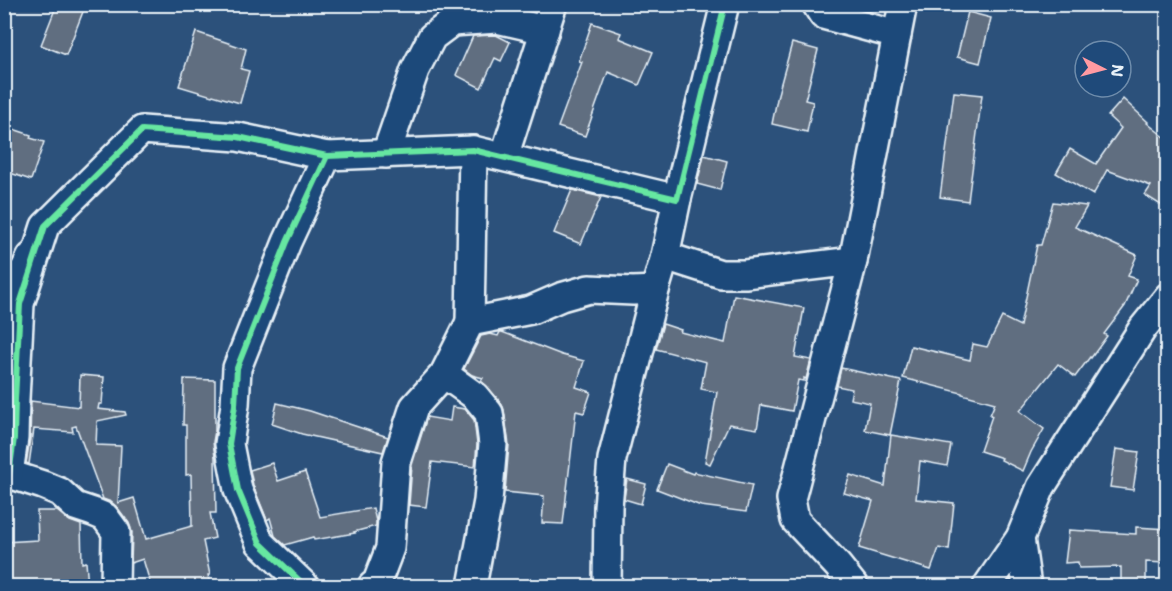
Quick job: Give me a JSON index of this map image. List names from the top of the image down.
{
  "north": "right"
}
